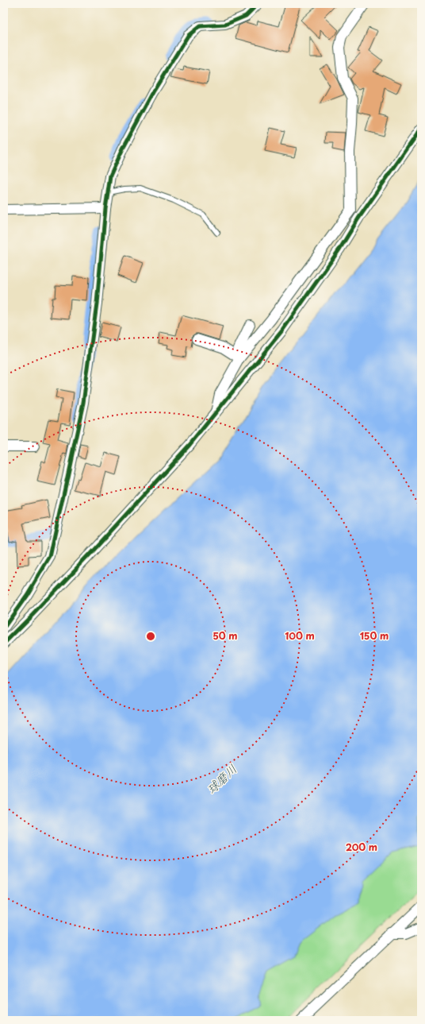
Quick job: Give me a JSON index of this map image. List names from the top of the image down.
{
  "water": ["球磨川"],
  "rings": [
    "50 m",
    "100 m",
    "150 m",
    "200 m"
  ]
}
